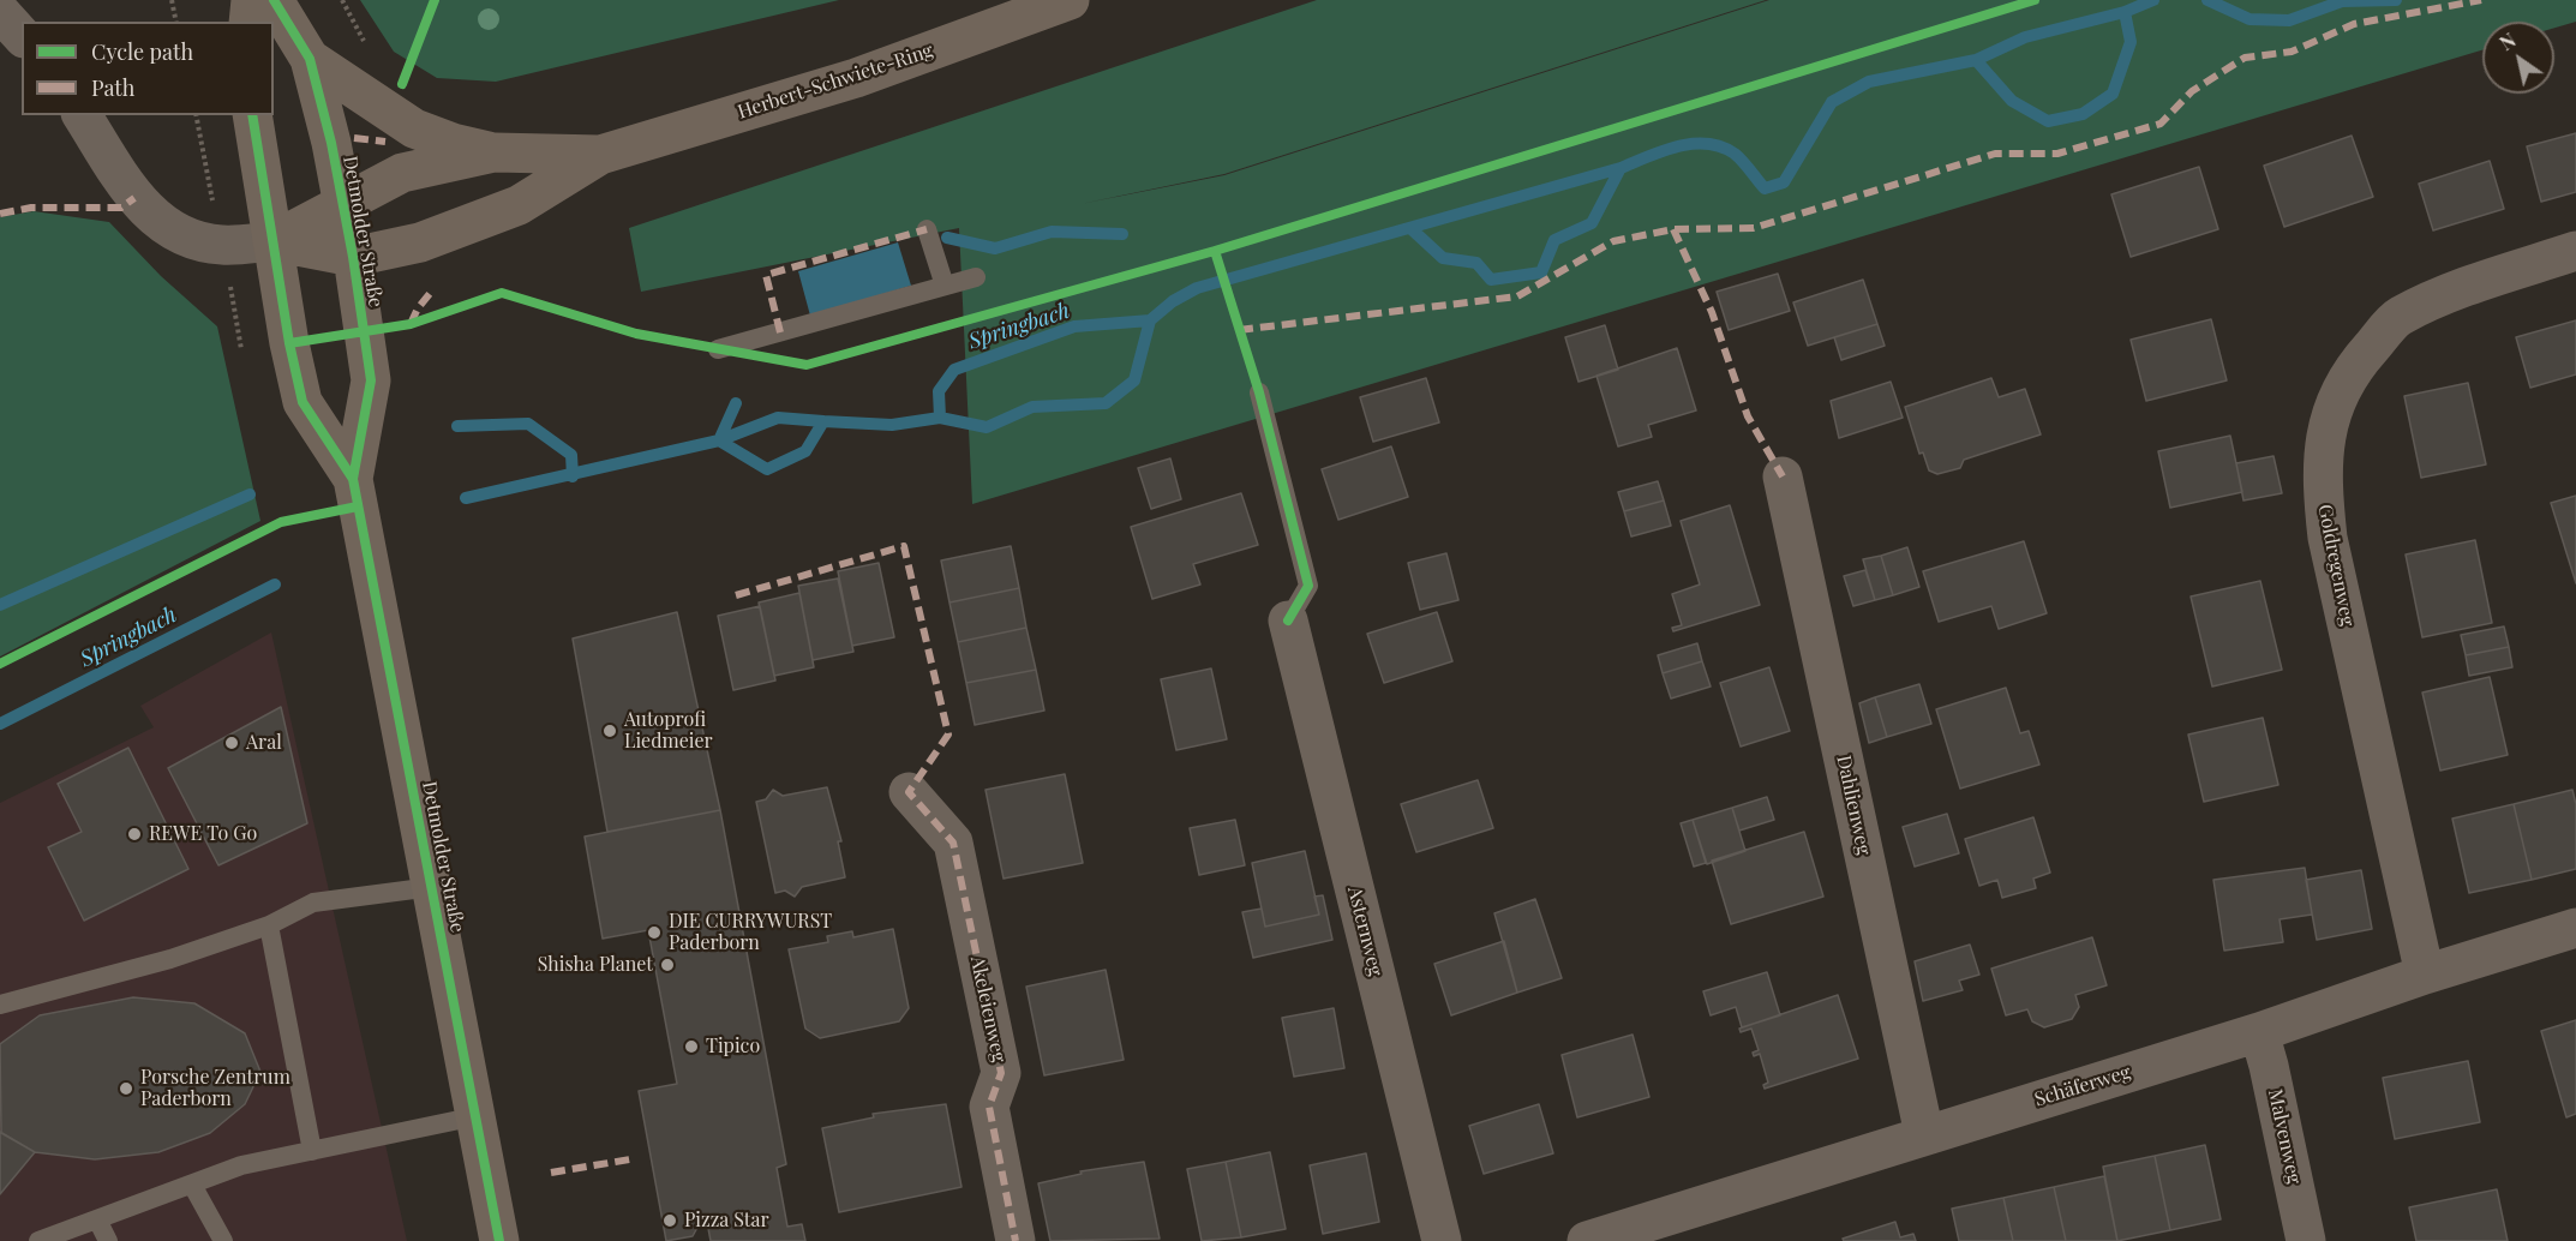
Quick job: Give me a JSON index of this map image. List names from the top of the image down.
{
  "streets": {
    "main road": ["Herbert-Schwiete-Ring", "Detmolder Straße"],
    "street": [
      "Goldregenweg",
      "Dahlienweg",
      "Asternweg",
      "Akeleienweg",
      "Schäferweg",
      "Malvenweg"
    ]
  },
  "crossings": [
    ["Herbert-Schwiete-Ring", "Detmolder Straße"],
    ["Goldregenweg", "Schäferweg"],
    ["Dahlienweg", "Schäferweg"],
    ["Schäferweg", "Malvenweg"]
  ],
  "water": ["Springbach"],
  "places": [
    "Autoprofi Liedmeier",
    "Aral",
    "REWE To Go",
    "DIE CURRYWURST Paderborn",
    "Shisha Planet",
    "Tipico",
    "Porsche Zentrum Paderborn",
    "Pizza Star"
  ],
  "legend": ["Cycle path", "Path"],
  "north": "top left"
}
